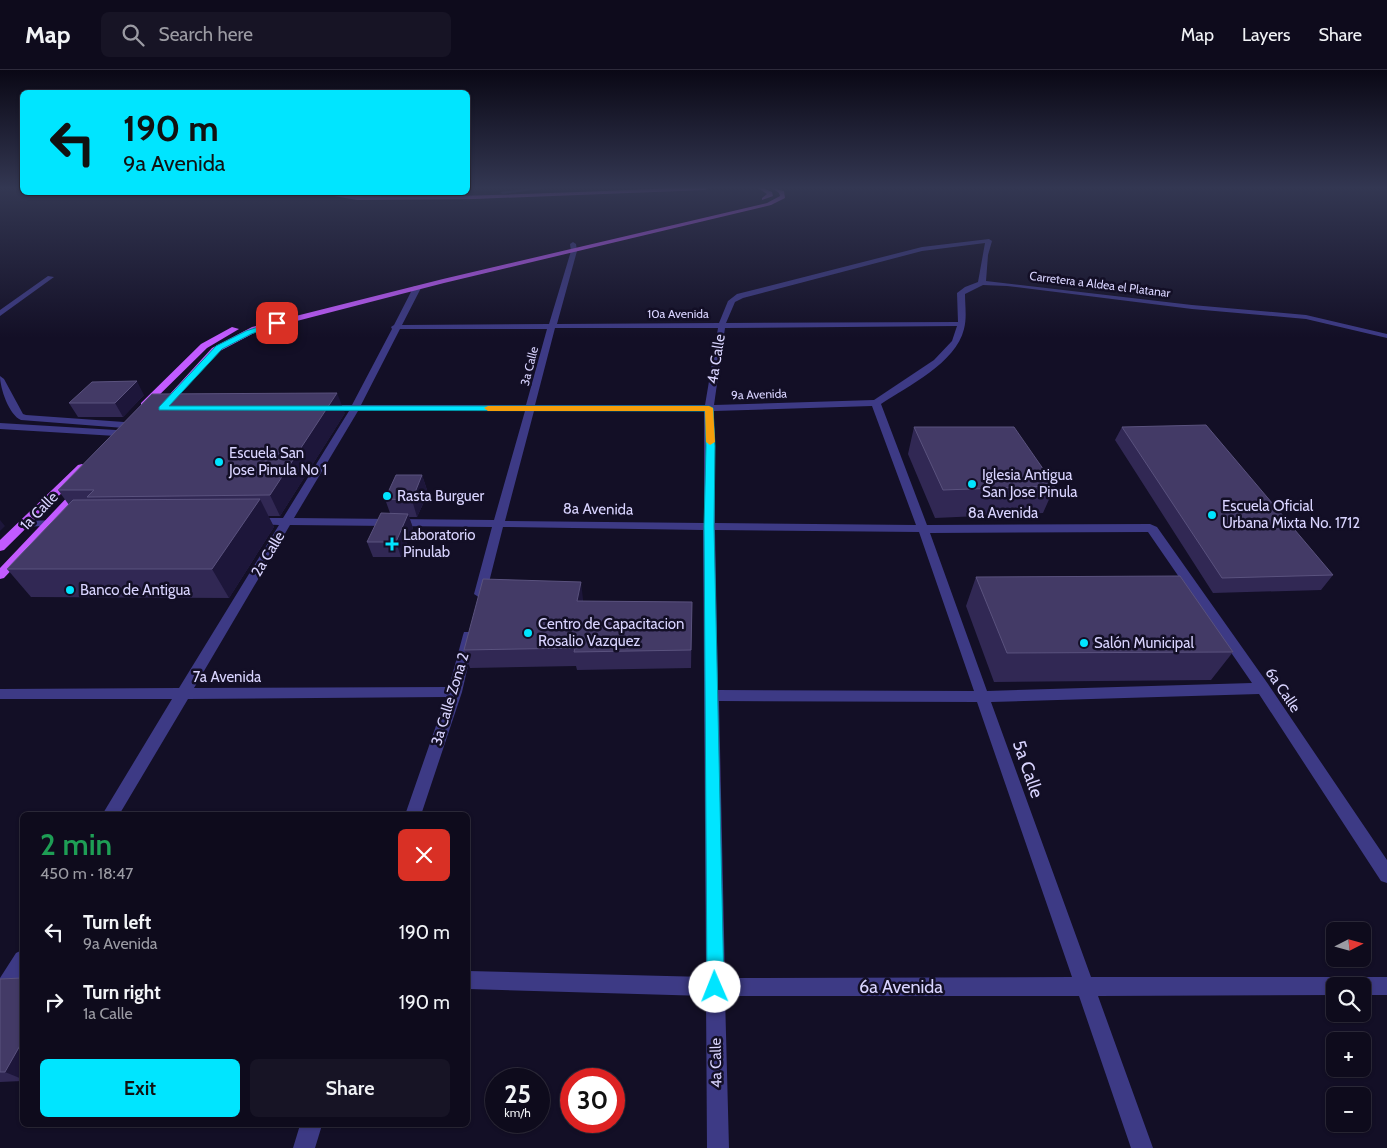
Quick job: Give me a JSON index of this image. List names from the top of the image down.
{
  "streets": {
    "main road": ["1a Calle"],
    "street": [
      "Carretera a Aldea el Platanar",
      "10a Avenida",
      "4a Calle",
      "3a Calle",
      "9a Avenida",
      "8a Avenida",
      "2a Calle",
      "7a Avenida",
      "6a Calle",
      "3a Calle Zona 2",
      "5a Calle",
      "6a Avenida"
    ]
  },
  "crossings": [
    ["Carretera a Aldea el Platanar", "4a Calle"],
    ["10a Avenida", "4a Calle"],
    ["10a Avenida", "3a Calle"],
    ["10a Avenida", "2a Calle"],
    ["4a Calle", "9a Avenida"],
    ["4a Calle", "8a Avenida"],
    ["4a Calle", "6a Avenida"],
    ["3a Calle", "9a Avenida"],
    ["3a Calle", "8a Avenida"],
    ["9a Avenida", "2a Calle"],
    ["9a Avenida", "5a Calle"],
    ["8a Avenida", "2a Calle"],
    ["8a Avenida", "6a Calle"],
    ["8a Avenida", "5a Calle"],
    ["2a Calle", "7a Avenida"],
    ["7a Avenida", "3a Calle Zona 2"],
    ["5a Calle", "6a Avenida"]
  ],
  "places": {
    "other": [
      "Escuela San Jose Pinula No 1",
      "Iglesia Antigua San Jose Pinula",
      "Rasta Burguer",
      "Escuela Oficial Urbana Mixta No. 1712",
      "Banco de Antigua",
      "Centro de Capacitacion Rosalio Vazquez",
      "Salón Municipal"
    ],
    "health": ["Laboratorio Pinulab"]
  },
  "north": "right",
  "page": {
    "header": "Map",
    "search": "Search here",
    "nav": ["Map", "Layers", "Share"],
    "turn": ["190 m", "9a Avenida"],
    "heading": ["2 min", "450 m · 18:47"],
    "list": [
      {
        "name": "Turn left",
        "note": "9a Avenida",
        "value": "190 m"
      },
      {
        "name": "Turn right",
        "note": "1a Calle",
        "value": "190 m"
      }
    ],
    "map_buttons": ["+", "−"],
    "buttons": ["Exit", "Share"],
    "speed": "25 km/h",
    "limit": "30"
  }
}
